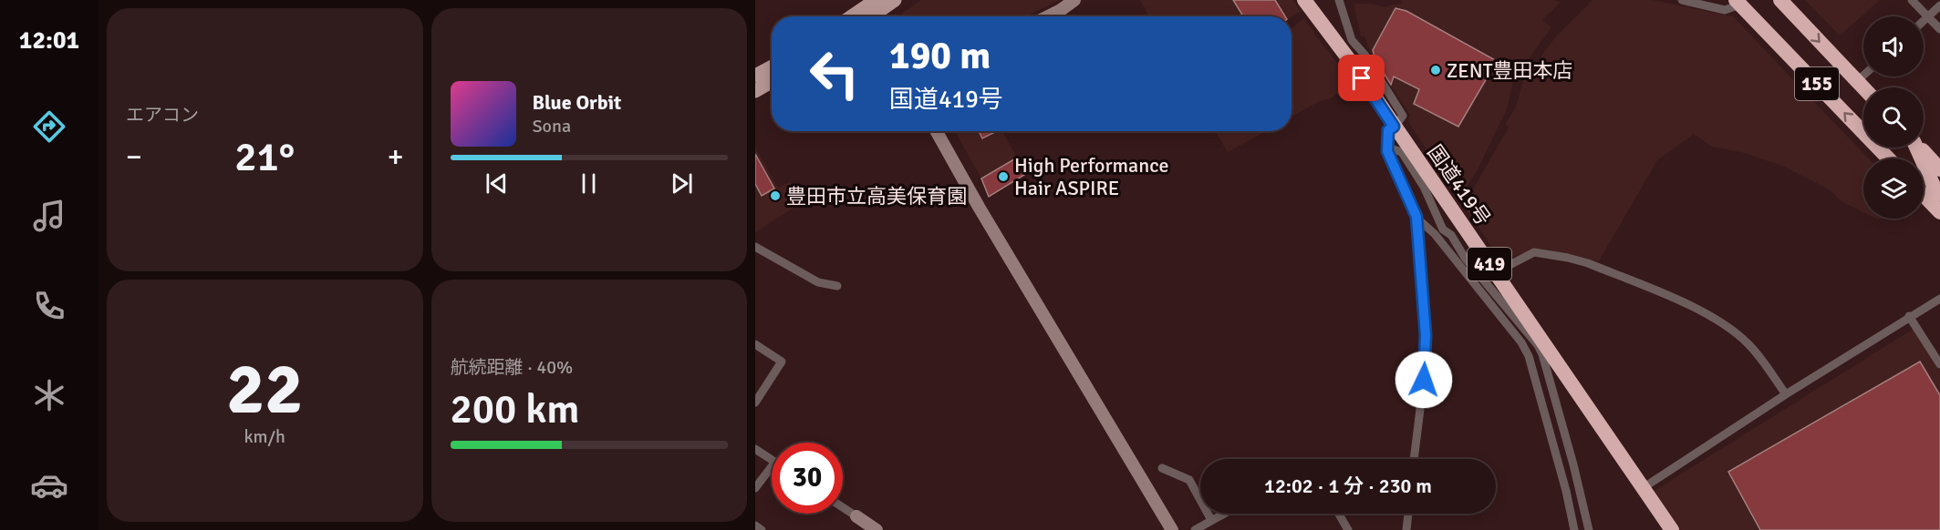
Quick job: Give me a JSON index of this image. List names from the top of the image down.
{
  "streets": {
    "highway": ["155", "国道419号", "419"]
  },
  "places": ["ZENT豊田本店", "High Performance Hair ASPIRE", "豊田市立高美保育園"],
  "page": {
    "tabs": "12:01",
    "tile": [
      "エアコン",
      ["22", "km/h"],
      ["航続距離 · 40%", "200 km"]
    ],
    "turn": ["190 m", "国道419号"],
    "song": ["Blue Orbit", "Sona"],
    "heat": ["−", "21°", "+"],
    "limit": "30",
    "trip": "12:02 · 1 分 · 230 m"
  }
}
